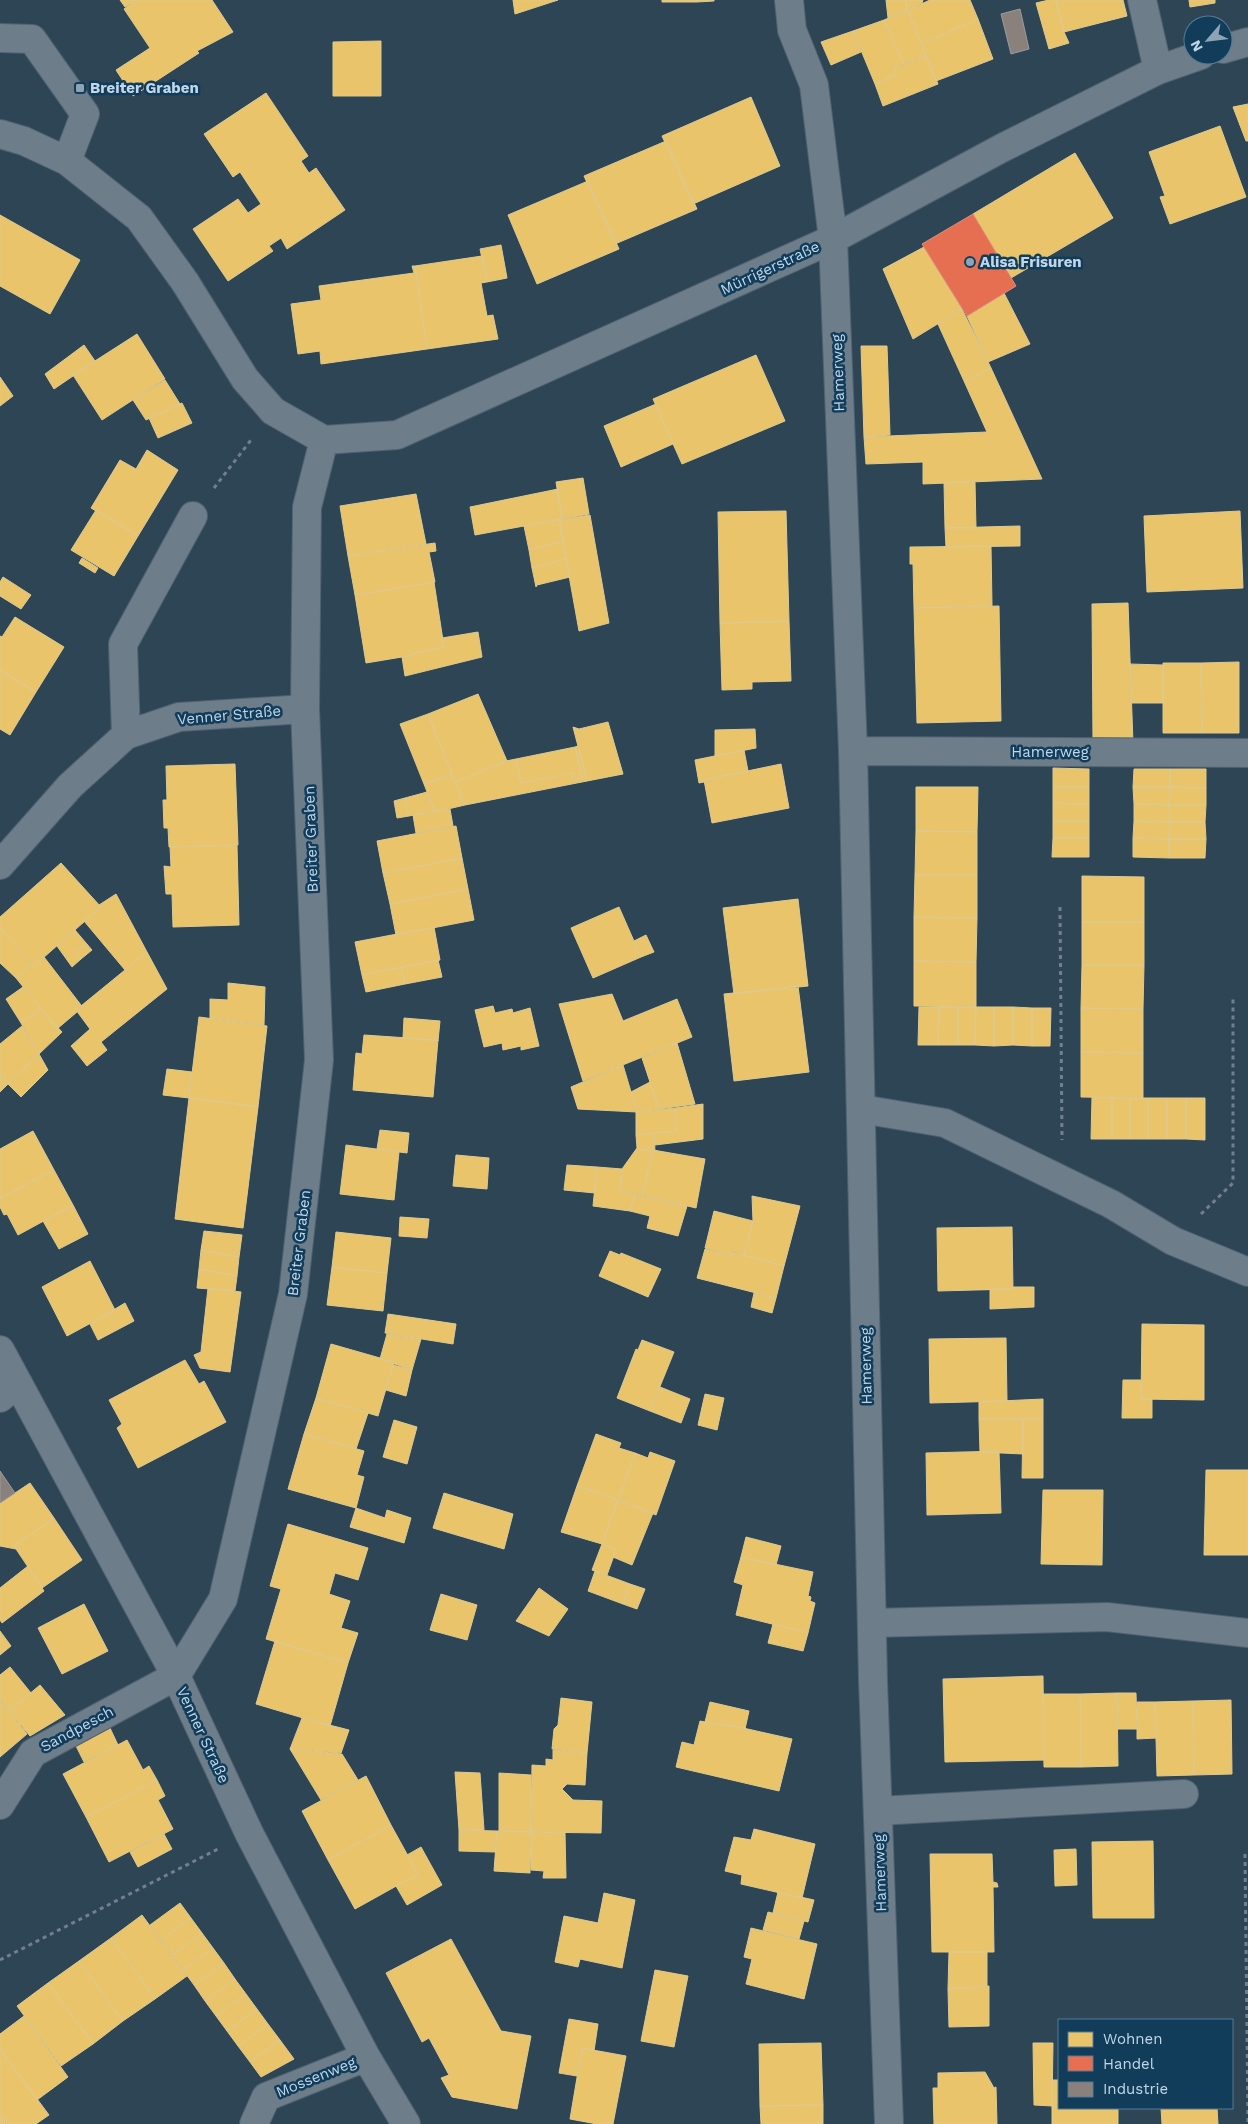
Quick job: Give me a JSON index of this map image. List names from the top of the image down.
{
  "streets": {
    "street": [
      "Mürrigerstraße",
      "Hamerweg",
      "Venner Straße",
      "Breiter Graben",
      "Sandpesch",
      "Mossenweg"
    ]
  },
  "crossings": [
    ["Mürrigerstraße", "Hamerweg"],
    ["Mürrigerstraße", "Breiter Graben"],
    ["Venner Straße", "Breiter Graben"],
    ["Venner Straße", "Sandpesch"],
    ["Venner Straße", "Mossenweg"],
    ["Breiter Graben", "Sandpesch"]
  ],
  "places": {
    "transit": ["Breiter Graben"],
    "other": ["Alisa Frisuren"]
  },
  "legend": ["Wohnen", "Handel", "Industrie"],
  "north": "bottom left"
}
